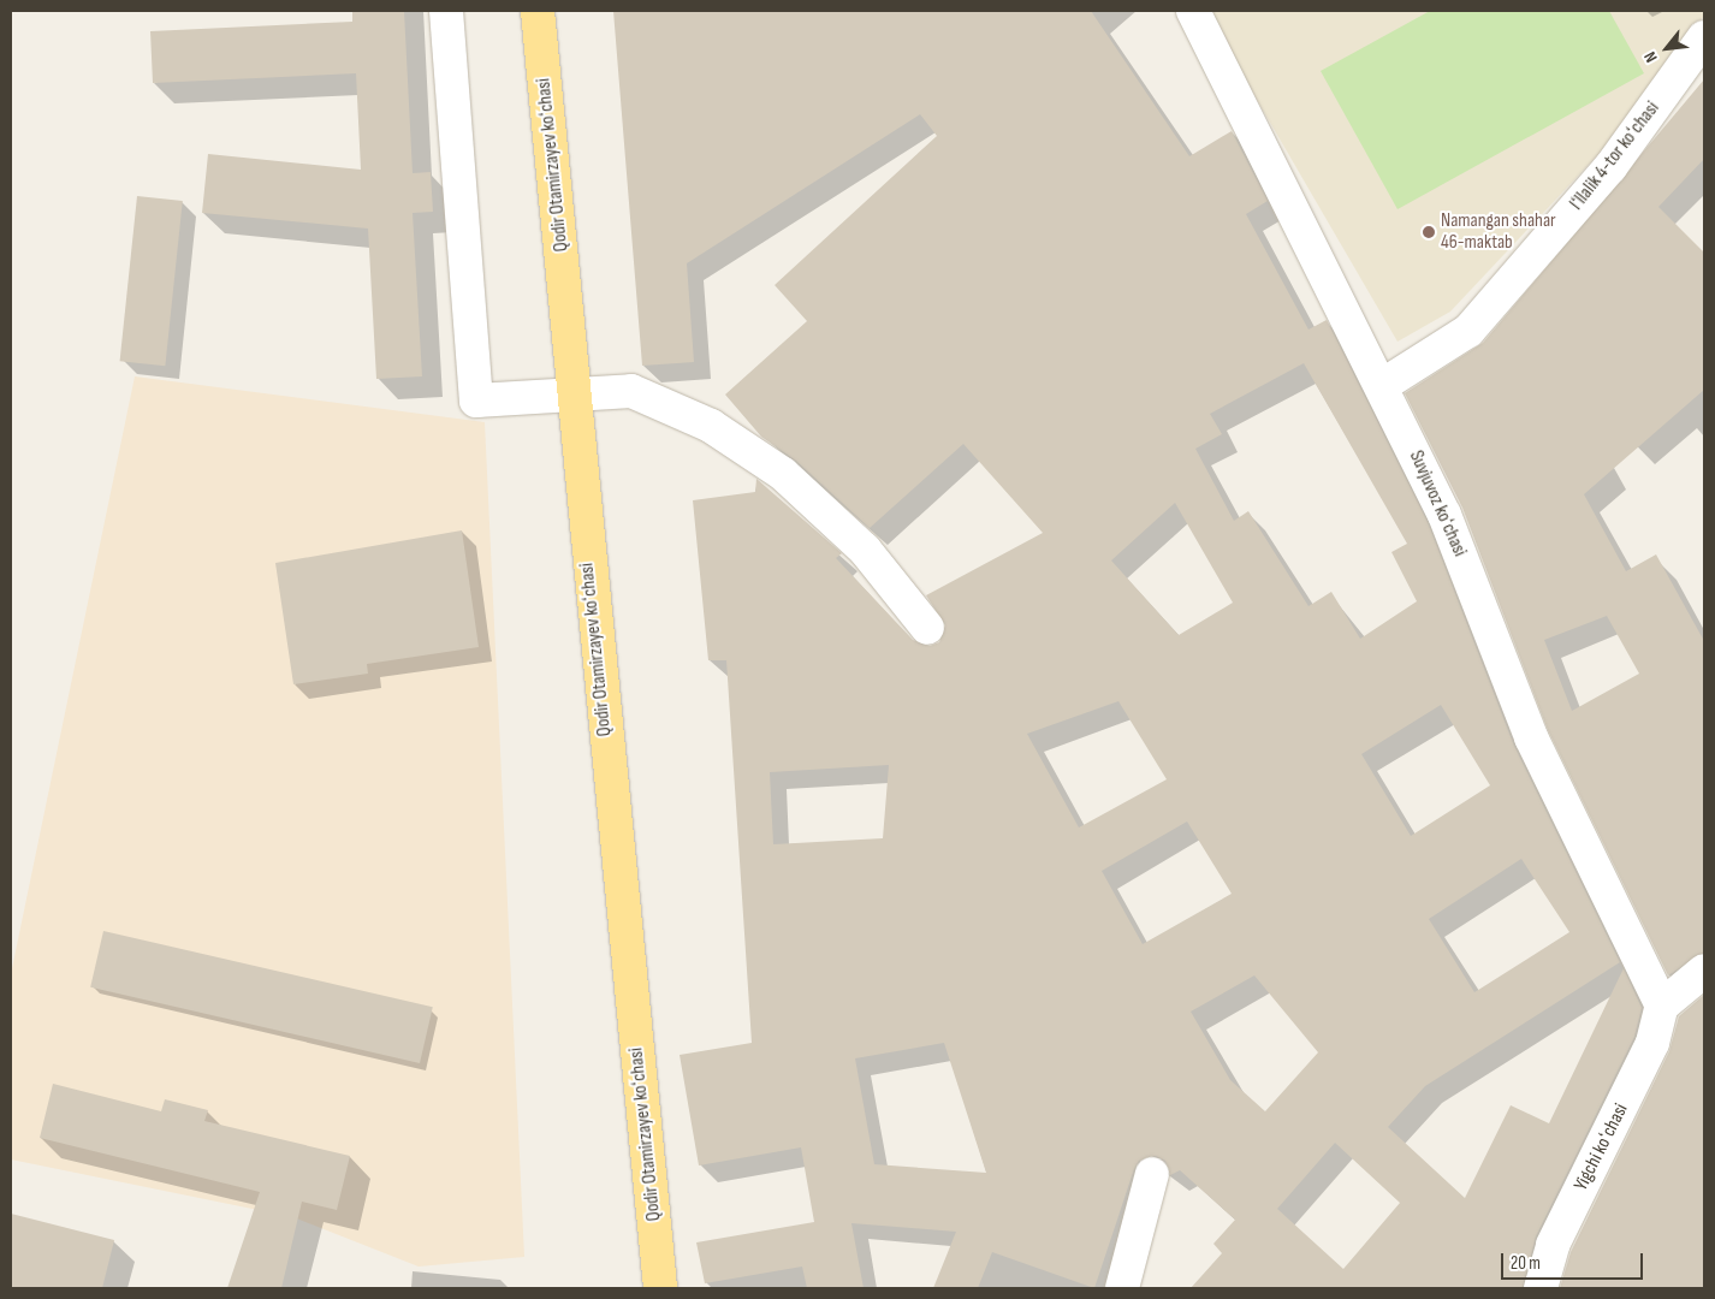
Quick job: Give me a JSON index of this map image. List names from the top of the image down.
{
  "streets": {
    "main road": ["Qodir Otamirzayev koʻchasi"],
    "street": ["Iʻllalik 4-tor koʻchasi", "Suvjuvoz koʻchasi", "Yigchi koʻchasi"]
  },
  "crossings": [
    ["Iʻllalik 4-tor koʻchasi", "Suvjuvoz koʻchasi"],
    ["Suvjuvoz koʻchasi", "Yigchi koʻchasi"]
  ],
  "places": ["Namangan shahar 46-maktab"],
  "scale_bar": "20 m",
  "north": "bottom left"
}
